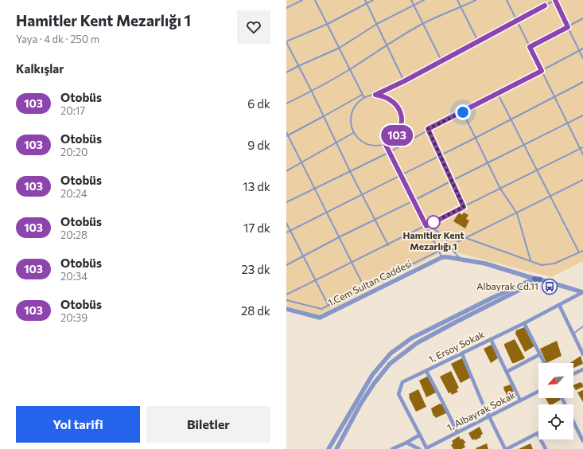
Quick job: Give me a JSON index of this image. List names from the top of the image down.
{
  "streets": {
    "street": ["1.Cem Sultan Caddesi", "1. Ersoy Sokak", "1. Albayrak Sokak"]
  },
  "crossings": [
    ["1. Ersoy Sokak", "1. Albayrak Sokak"]
  ],
  "places": {
    "other": ["Hamitler Kent Mezarlığı 1"],
    "bus stop": ["Albayrak Cd.11"]
  },
  "lines": ["bus line 103"],
  "north": "bottom left",
  "page": {
    "heading": [
      ["Hamitler Kent Mezarlığı 1", "Yaya · 4 dk · 250 m"],
      "Kalkışlar"
    ],
    "on_map": "103",
    "list": [
      {
        "mark": "103",
        "name": "Otobüs",
        "note": "20:17",
        "value": "6 dk"
      },
      {
        "mark": "103",
        "name": "Otobüs",
        "note": "20:20",
        "value": "9 dk"
      },
      {
        "mark": "103",
        "name": "Otobüs",
        "note": "20:24",
        "value": "13 dk"
      },
      {
        "mark": "103",
        "name": "Otobüs",
        "note": "20:28",
        "value": "17 dk"
      },
      {
        "mark": "103",
        "name": "Otobüs",
        "note": "20:34",
        "value": "23 dk"
      },
      {
        "mark": "103",
        "name": "Otobüs",
        "note": "20:39",
        "value": "28 dk"
      }
    ],
    "buttons": ["Yol tarifi", "Biletler"]
  }
}
